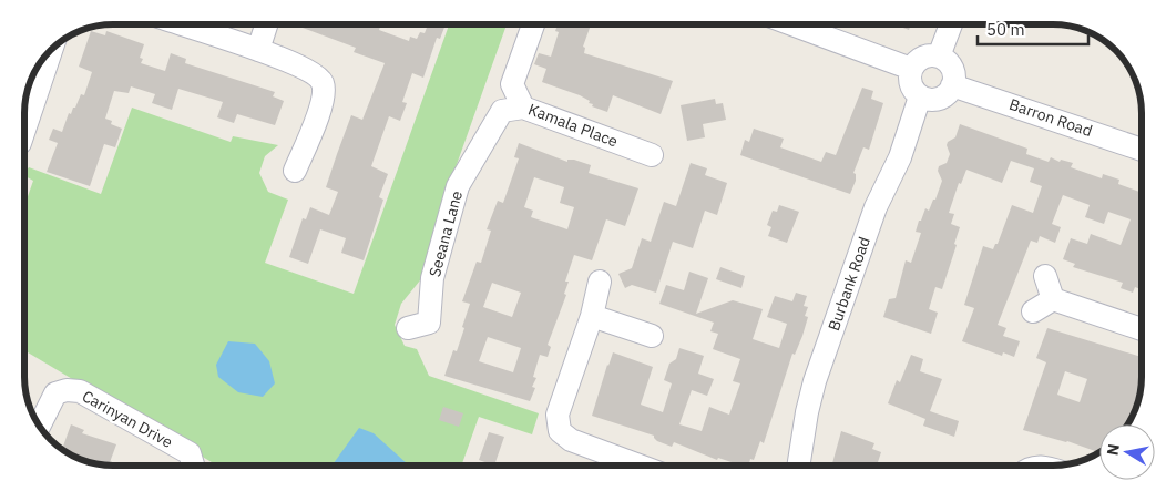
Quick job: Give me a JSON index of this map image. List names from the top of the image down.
{
  "streets": {
    "street": [
      "Barron Road",
      "Kamala Place",
      "Seeana Lane",
      "Burbank Road",
      "Carinyan Drive"
    ]
  },
  "crossings": [
    ["Barron Road", "Burbank Road"],
    ["Kamala Place", "Seeana Lane"]
  ],
  "scale_bar": "50 m",
  "north": "left"
}
